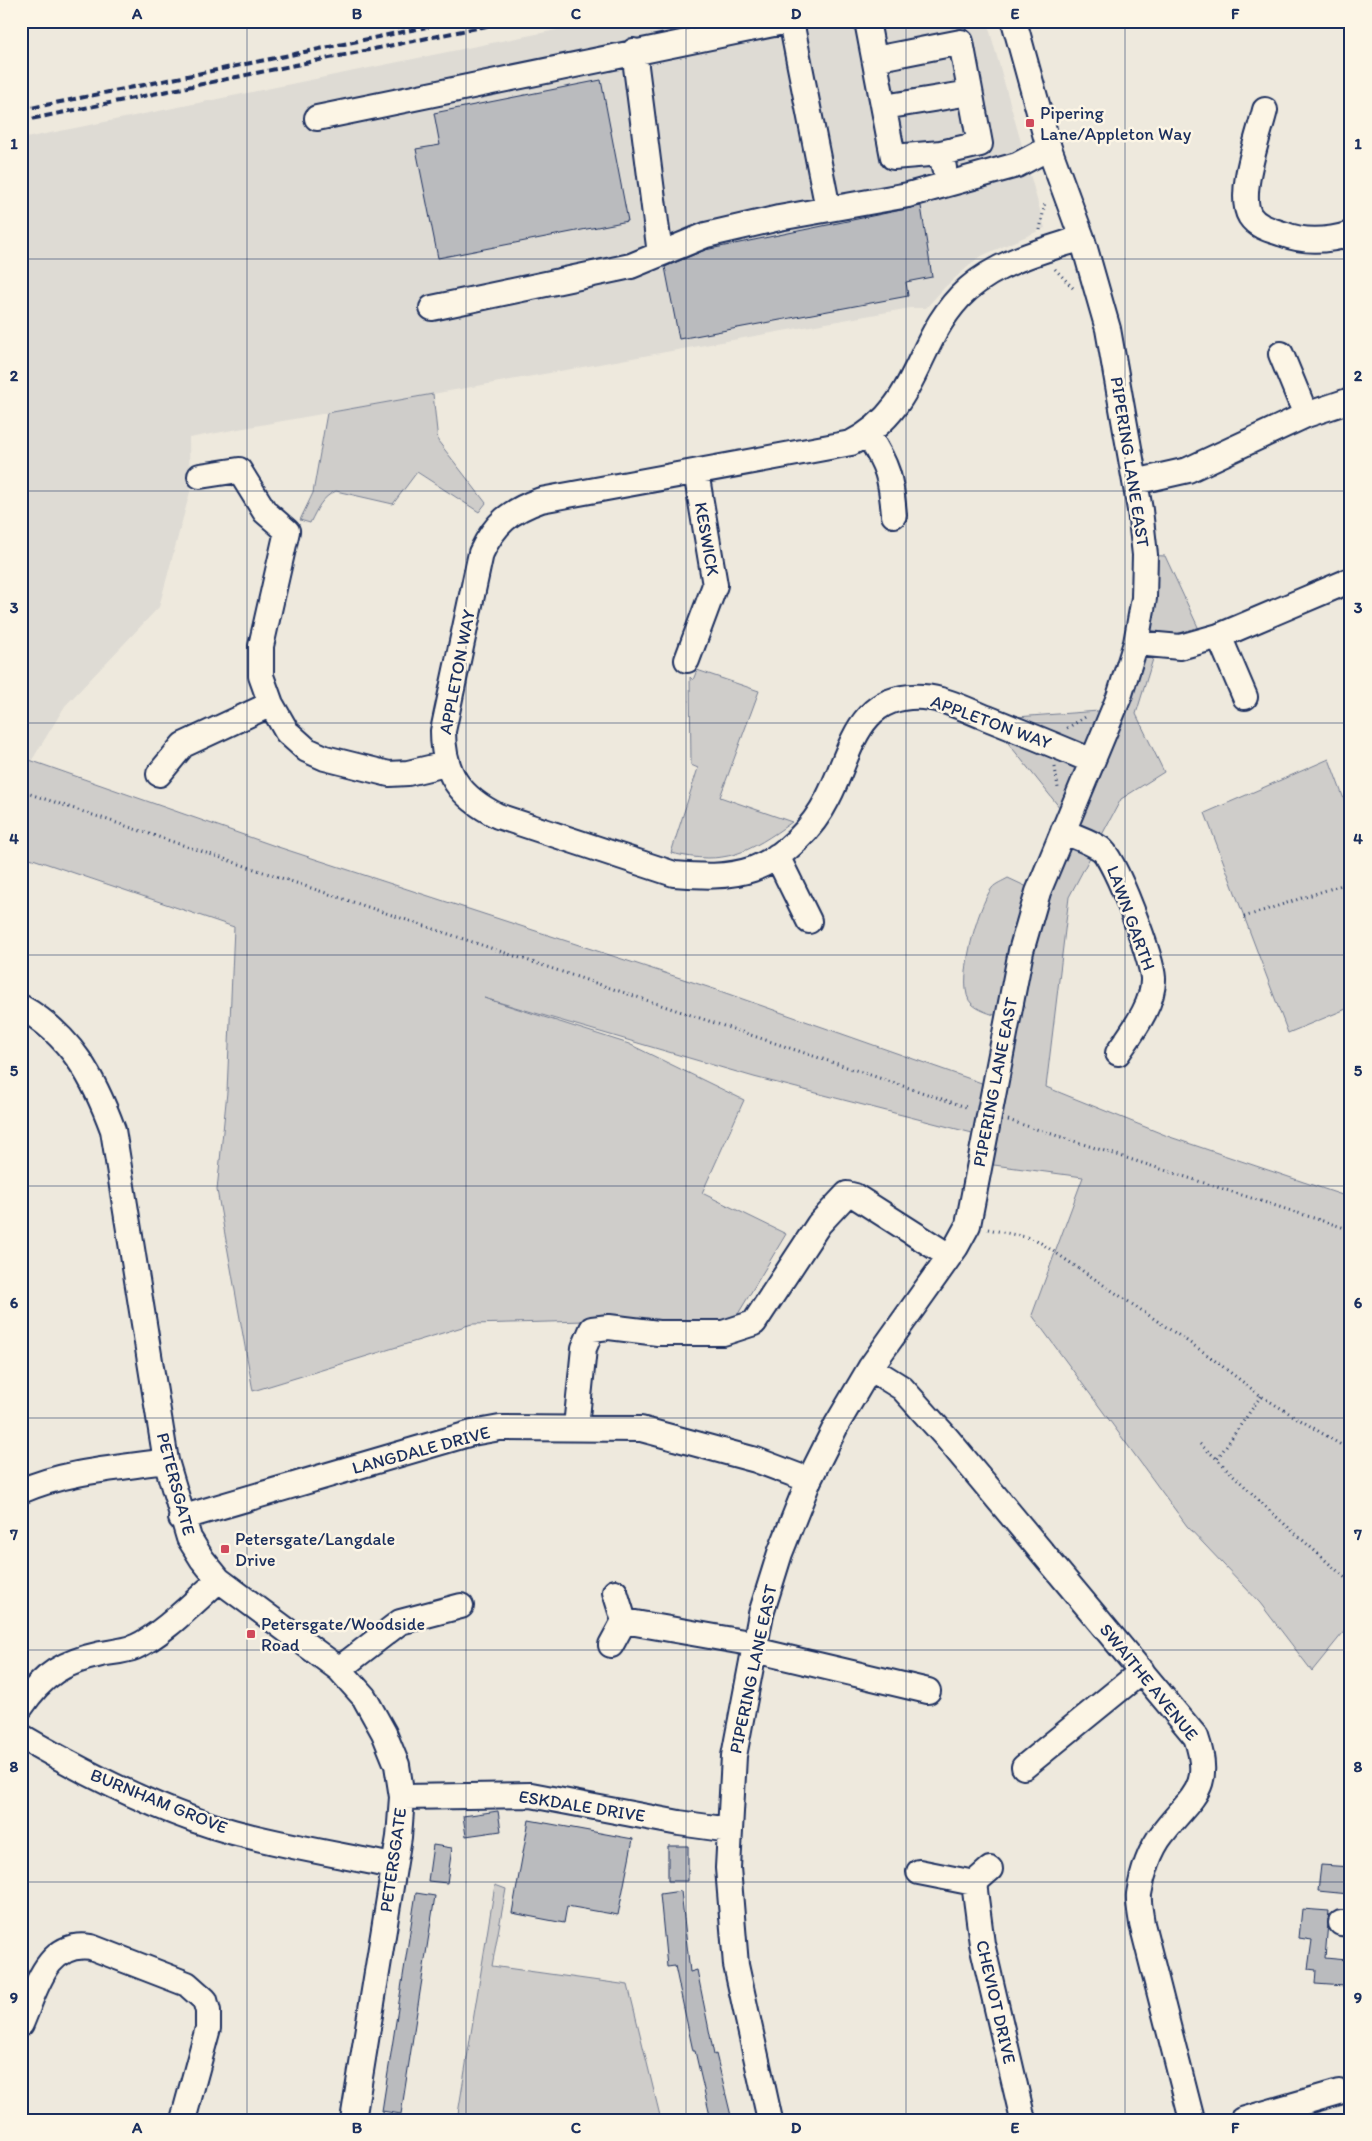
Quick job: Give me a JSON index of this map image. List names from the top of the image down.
{
  "streets": {
    "street": [
      "PIPERING LANE EAST",
      "KESWICK",
      "APPLETON WAY",
      "LAWN GARTH",
      "LANGDALE DRIVE",
      "PETERSGATE",
      "SWAITHE AVENUE",
      "BURNHAM GROVE",
      "ESKDALE DRIVE",
      "CHEVIOT DRIVE"
    ]
  },
  "crossings": [
    ["PIPERING LANE EAST", "APPLETON WAY"],
    ["PIPERING LANE EAST", "LAWN GARTH"],
    ["PIPERING LANE EAST", "LANGDALE DRIVE"],
    ["PIPERING LANE EAST", "SWAITHE AVENUE"],
    ["PIPERING LANE EAST", "ESKDALE DRIVE"],
    ["KESWICK", "APPLETON WAY"],
    ["LANGDALE DRIVE", "PETERSGATE"],
    ["PETERSGATE", "BURNHAM GROVE"],
    ["PETERSGATE", "ESKDALE DRIVE"]
  ],
  "places": {
    "transit": ["Pipering Lane/Appleton Way", "Petersgate/Langdale Drive", "Petersgate/Woodside Road"]
  },
  "grid": {
    "columns": [
      "A",
      "B",
      "C",
      "D",
      "E",
      "F"
    ],
    "rows": [
      "1",
      "2",
      "3",
      "4",
      "5",
      "6",
      "7",
      "8",
      "9"
    ]
  }
}
